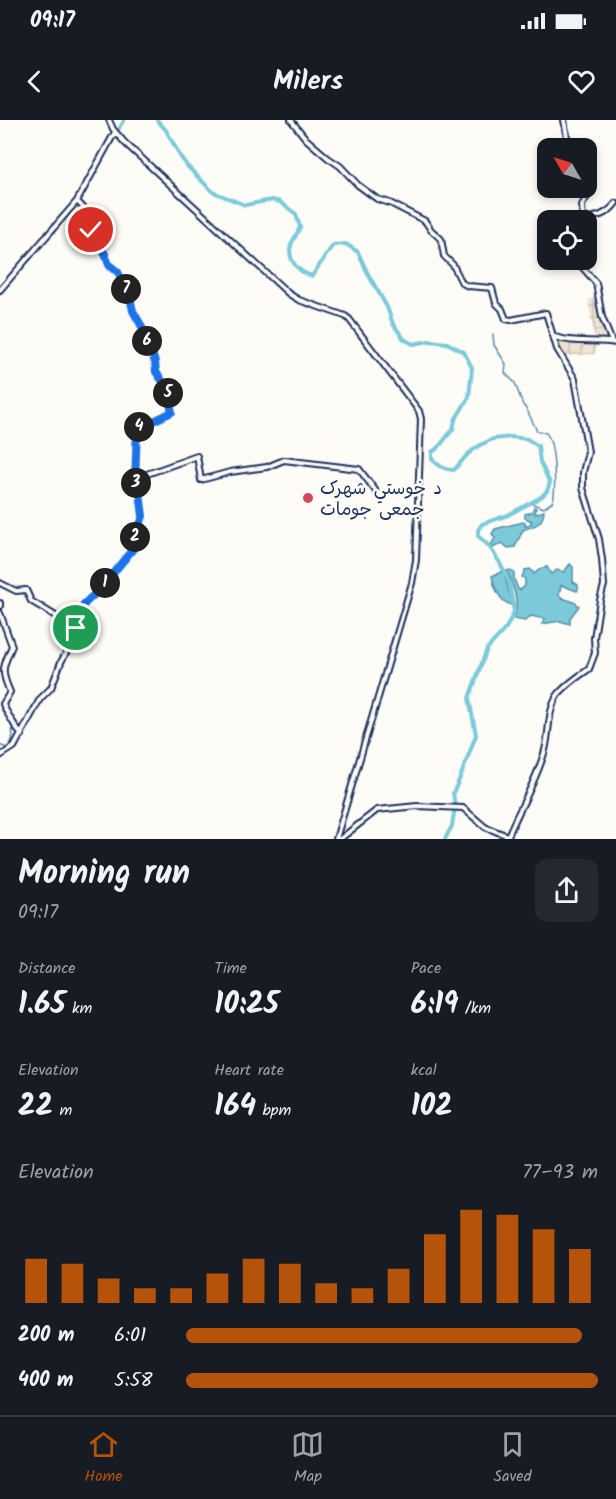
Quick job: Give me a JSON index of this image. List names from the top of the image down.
{
  "places": ["د خوستي شهرک جمعی جومات"],
  "north": "top left",
  "page": {
    "status": "09:17",
    "header": "Milers",
    "pins": [
      "7",
      "6",
      "5",
      "4",
      "3",
      "2",
      "1"
    ],
    "heading": ["Morning run", "09:17"],
    "stats": [
      ["Distance", "1.65 km"],
      ["Time", "10:25"],
      ["Pace", "6:19 /km"],
      ["Elevation", "22 m"],
      ["Heart rate", "164 bpm"],
      ["kcal", "102"]
    ],
    "chart": ["Elevation", "77–93 m"],
    "list": [
      {
        "name": "200 m",
        "note": "6:01"
      },
      {
        "name": "400 m",
        "note": "5:58"
      }
    ],
    "tabs": ["Home", "Map", "Saved"]
  }
}
